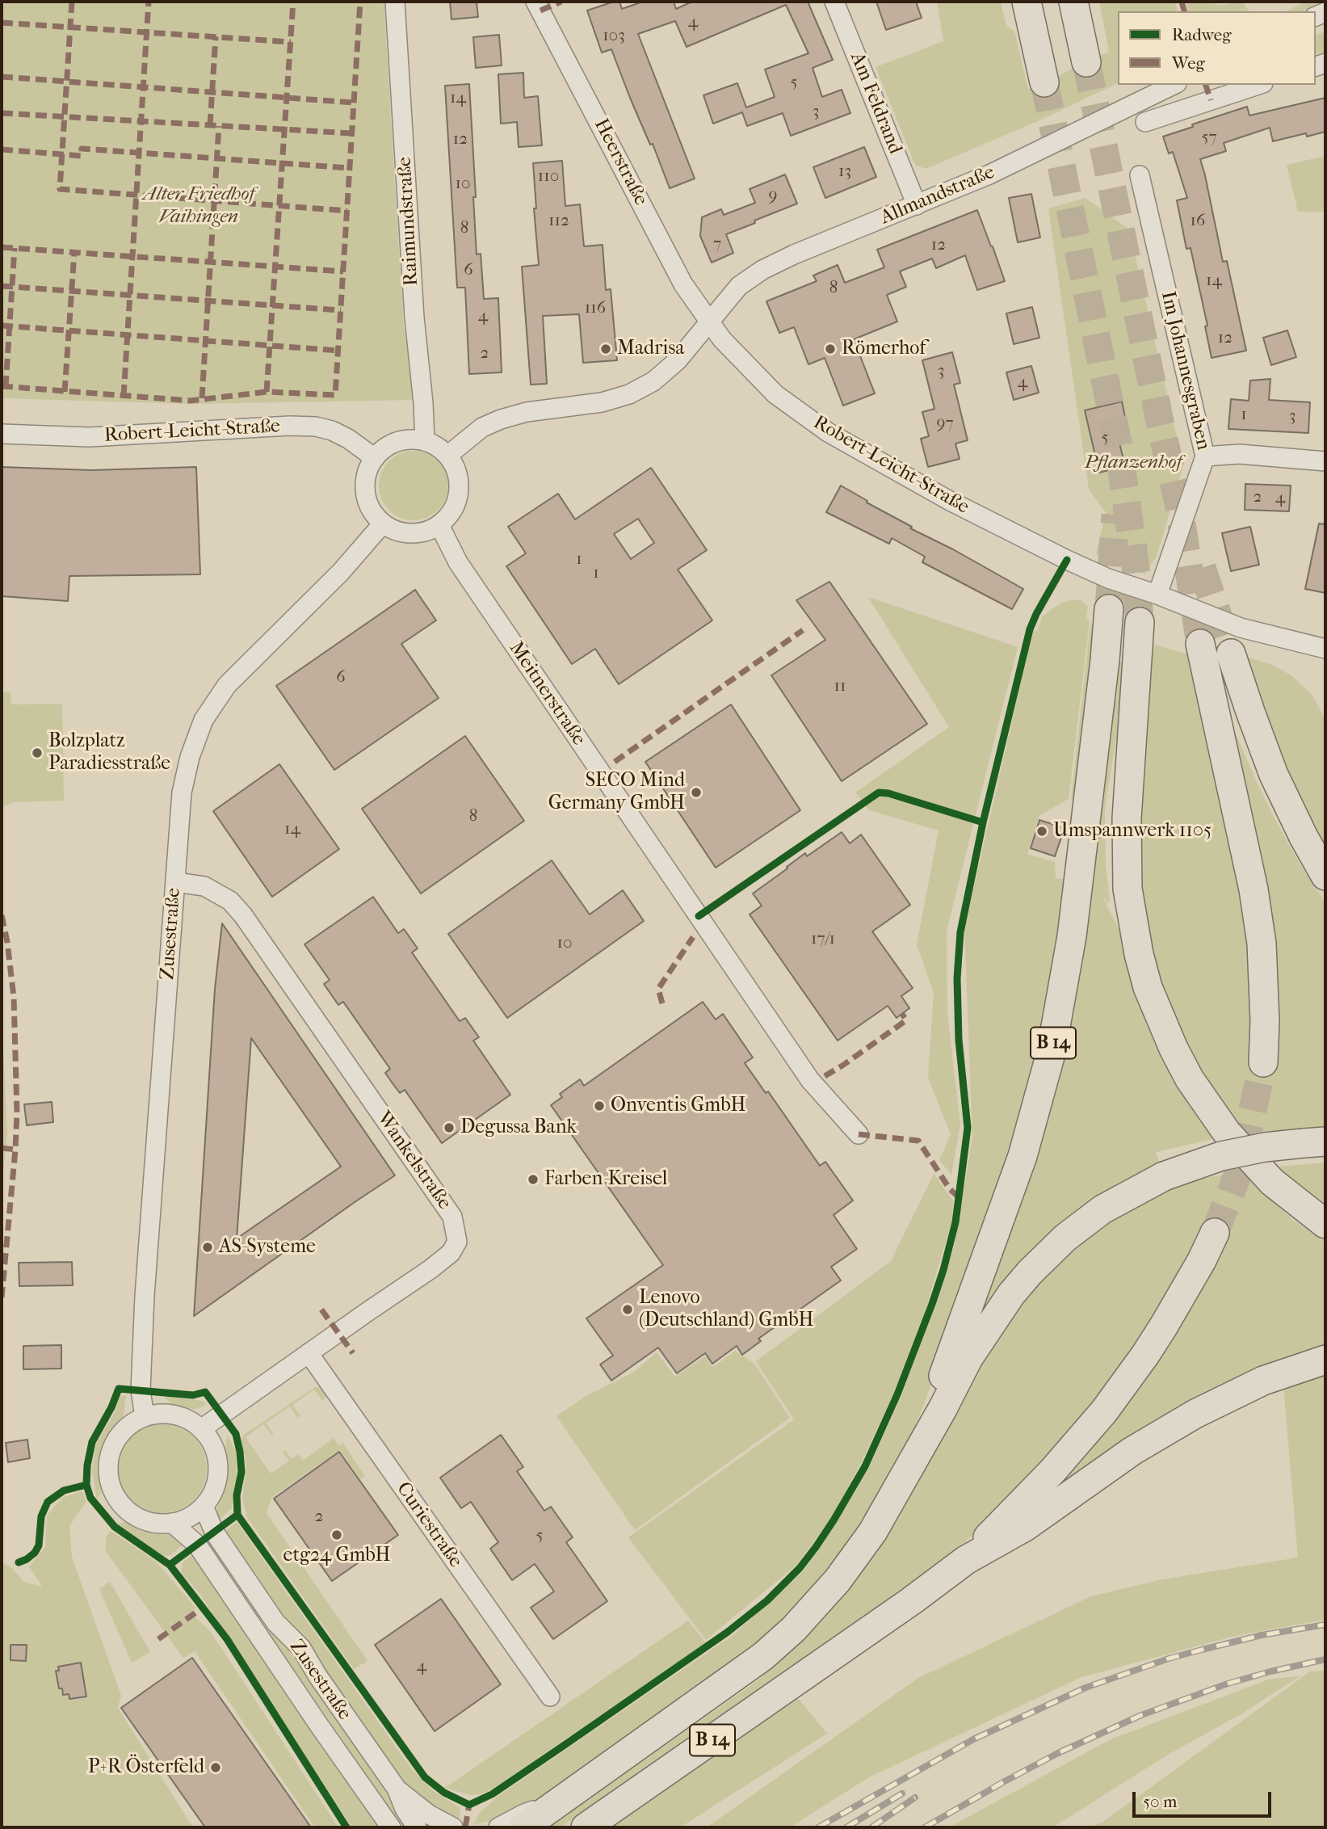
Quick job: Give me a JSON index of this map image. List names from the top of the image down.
{
  "streets": {
    "highway": ["B 14"],
    "street": [
      "Am Feldrand",
      "Heerstraße",
      "Allmandstraße",
      "Raimundstraße",
      "Im Johannesgraben",
      "Robert-Leicht-Straße",
      "Meitnerstraße",
      "Zusestraße",
      "Wankelstraße",
      "Curiestraße"
    ]
  },
  "crossings": [
    ["Am Feldrand", "Allmandstraße"],
    ["Heerstraße", "Allmandstraße"],
    ["Heerstraße", "Robert-Leicht-Straße"],
    ["Allmandstraße", "Robert-Leicht-Straße"],
    ["Raimundstraße", "Robert-Leicht-Straße"],
    ["Raimundstraße", "Meitnerstraße"],
    ["Raimundstraße", "Zusestraße"],
    ["Im Johannesgraben", "Robert-Leicht-Straße"],
    ["Robert-Leicht-Straße", "Meitnerstraße"],
    ["Robert-Leicht-Straße", "Zusestraße"],
    ["Meitnerstraße", "Zusestraße"],
    ["Zusestraße", "Wankelstraße"],
    ["Wankelstraße", "Curiestraße"]
  ],
  "parks": ["Alter Friedhof Vaihingen", "Pflanzenhof"],
  "places": [
    "Madrisa",
    "Römerhof",
    "Bolzplatz Paradiesstraße",
    "SECO Mind Germany GmbH",
    "Umspannwerk 1105",
    "Onventis GmbH",
    "Degussa Bank",
    "Farben-Kreisel",
    "AS-Systeme",
    "Lenovo (Deutschland) GmbH",
    "etg24 GmbH",
    "P+R Österfeld"
  ],
  "house_numbers": [
    "4",
    "103",
    "5",
    "14",
    "3",
    "57",
    "12",
    "13",
    "110",
    "10",
    "9",
    "112",
    "16",
    "8",
    "7",
    "12",
    "6",
    "14",
    "8",
    "116",
    "4",
    "12",
    "2",
    "3",
    "4",
    "1",
    "3",
    "97",
    "5",
    "2",
    "4",
    "1",
    "1",
    "6",
    "11",
    "8",
    "14",
    "17/1",
    "10",
    "2",
    "5",
    "4"
  ],
  "legend": ["Radweg", "Weg"],
  "scale_bar": "50 m"
}
